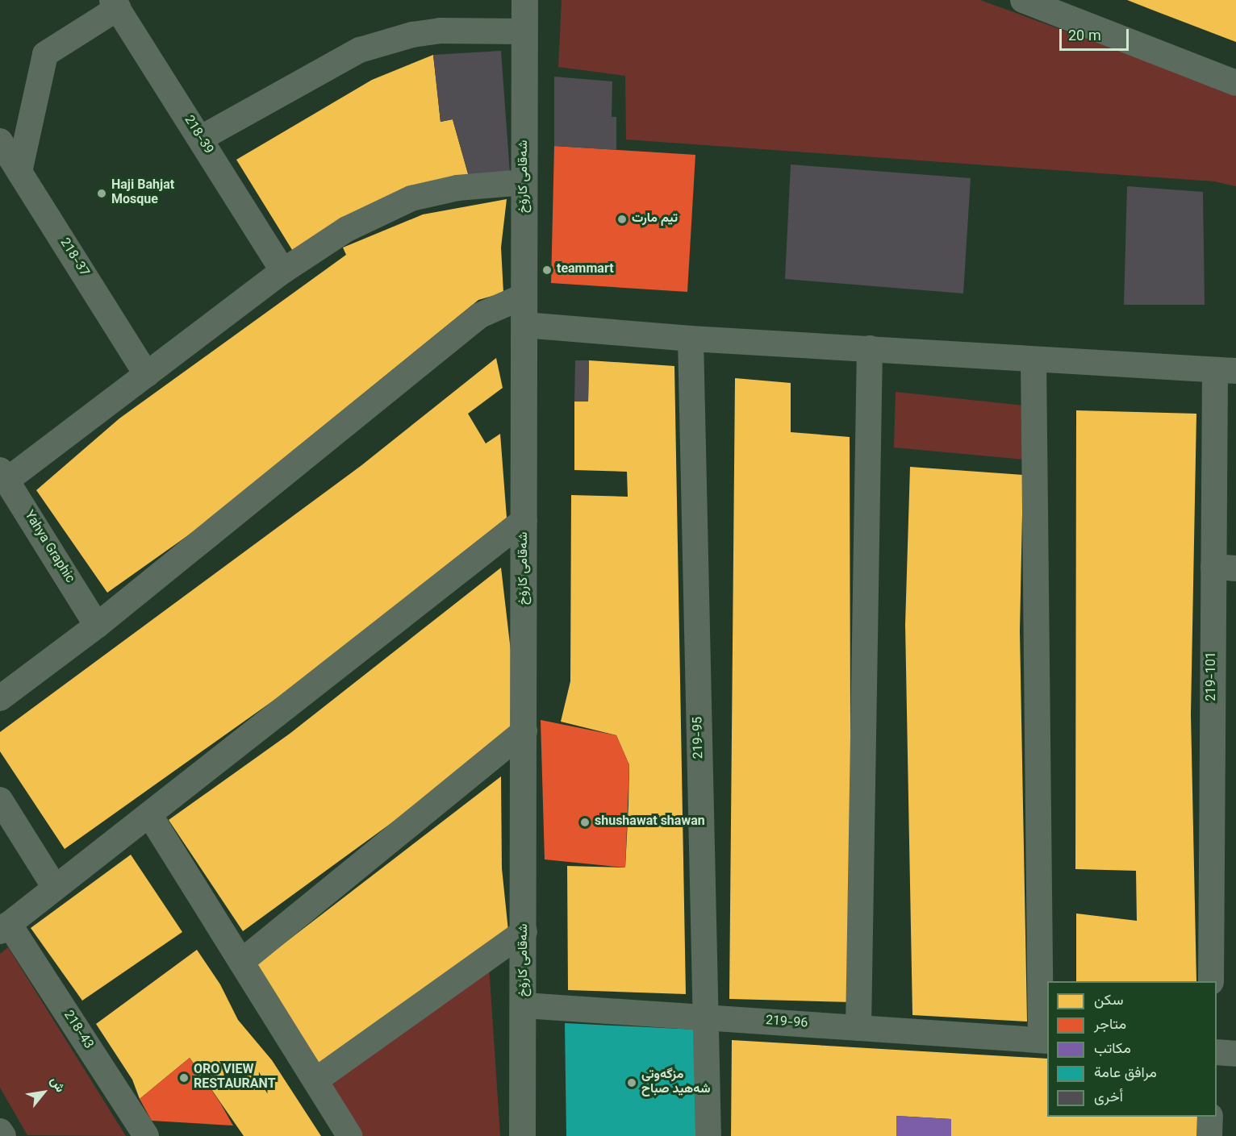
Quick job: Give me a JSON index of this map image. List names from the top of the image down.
{
  "streets": {
    "street": [
      "218-39",
      "شەقامی کارۆخ",
      "218-37",
      "Yahya Graphic",
      "219-101",
      "219-95",
      "219-96",
      "218-43"
    ]
  },
  "crossings": [
    ["شەقامی کارۆخ", "219-96"],
    ["219-95", "219-96"]
  ],
  "places": [
    "Haji Bahjat Mosque",
    "تيم مارت",
    "teammart",
    "shushawat shawan",
    "ORO VIEW RESTAURANT",
    "مزگه‌وتی شه‌هید صباح"
  ],
  "legend": [
    "سكن",
    "متاجر",
    "مكاتب",
    "مرافق عامة",
    "أخرى"
  ],
  "scale_bar": "20 m",
  "north": "top right"
}
